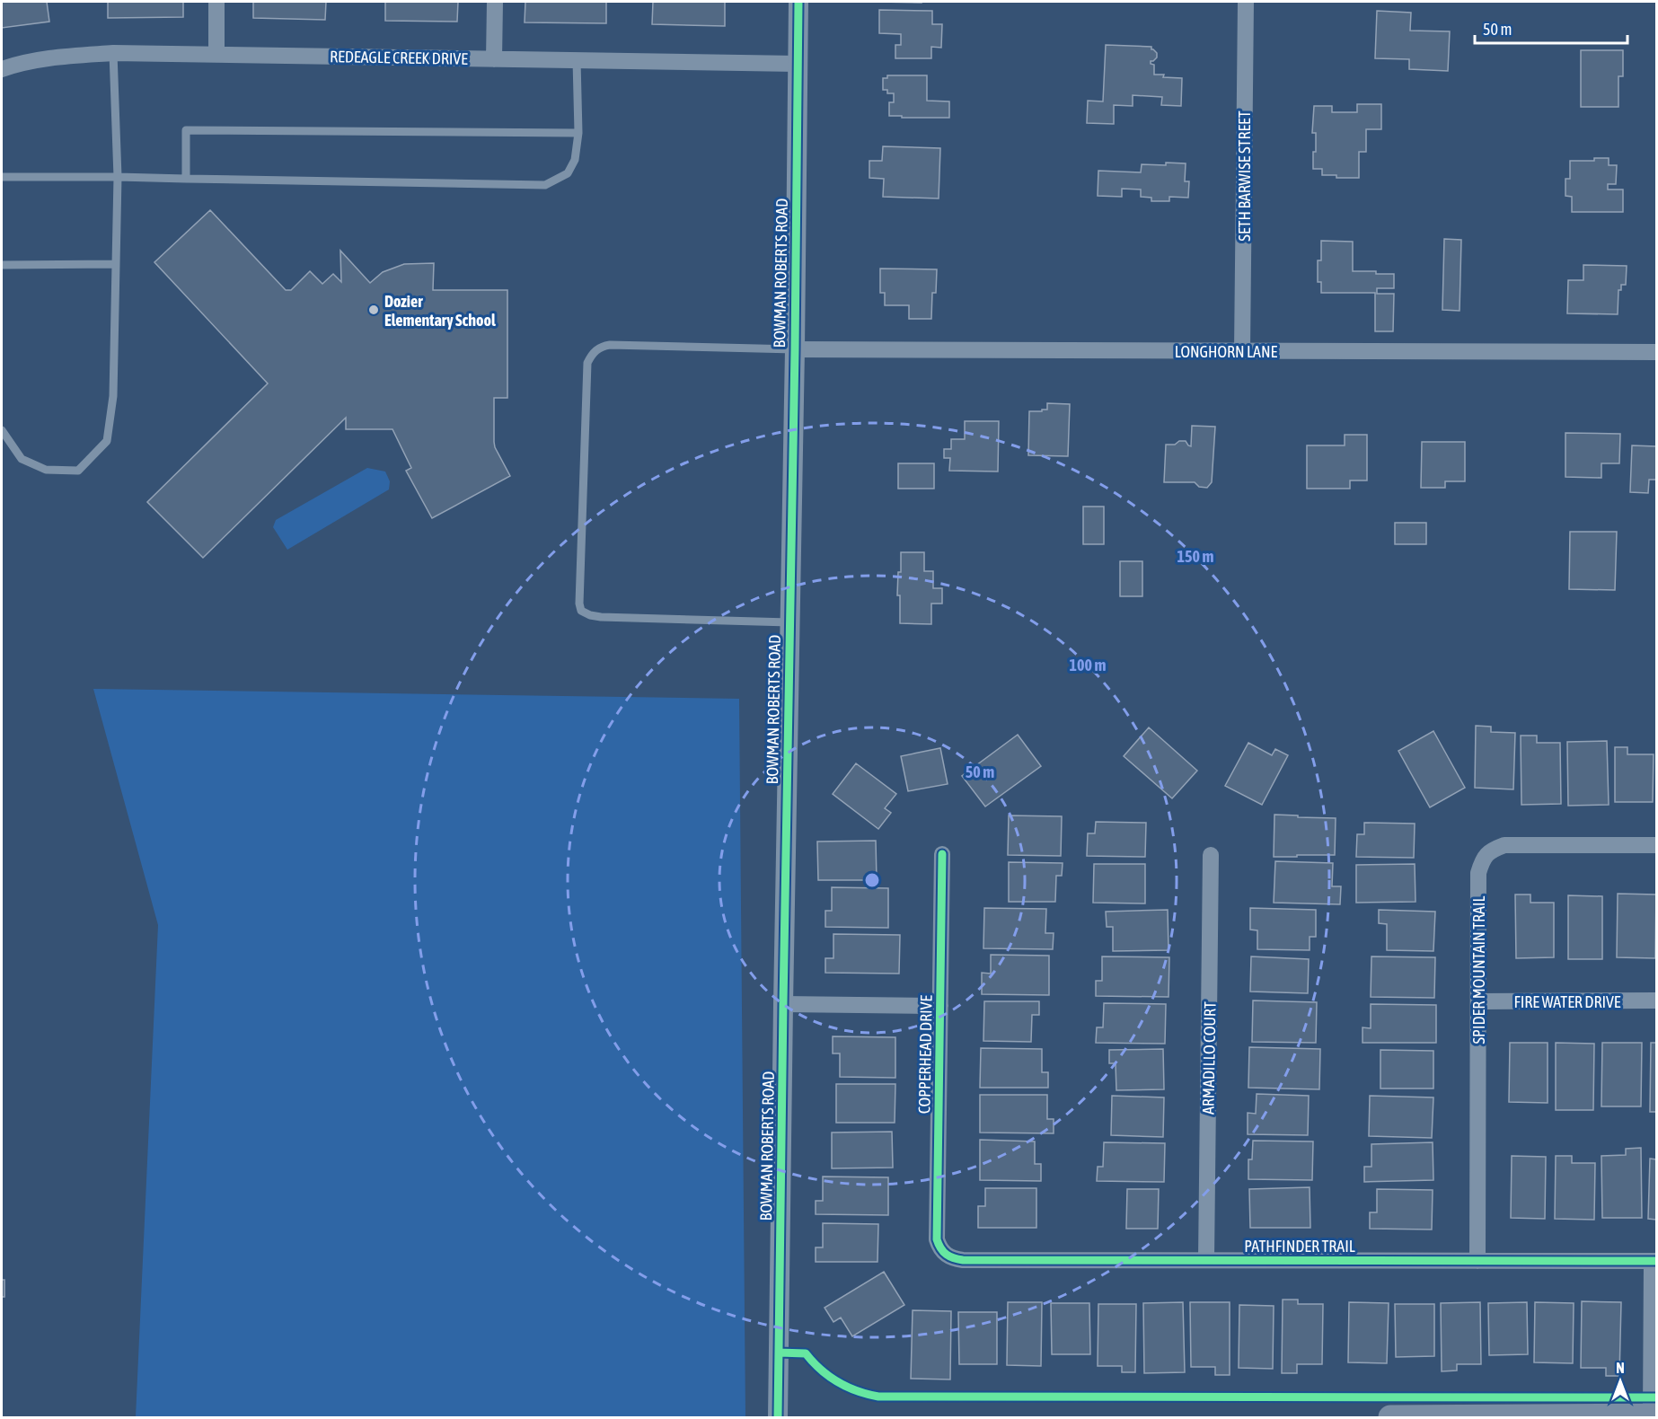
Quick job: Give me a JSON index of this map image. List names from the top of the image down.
{
  "streets": {
    "street": [
      "REDEAGLE CREEK DRIVE",
      "SETH BARWISE STREET",
      "BOWMAN ROBERTS ROAD",
      "LONGHORN LANE",
      "SPIDER MOUNTAIN TRAIL",
      "FIRE WATER DRIVE",
      "COPPERHEAD DRIVE",
      "ARMADILLO COURT",
      "PATHFINDER TRAIL"
    ]
  },
  "crossings": [
    ["REDEAGLE CREEK DRIVE", "BOWMAN ROBERTS ROAD"],
    ["SETH BARWISE STREET", "LONGHORN LANE"],
    ["BOWMAN ROBERTS ROAD", "LONGHORN LANE"],
    ["SPIDER MOUNTAIN TRAIL", "FIRE WATER DRIVE"],
    ["SPIDER MOUNTAIN TRAIL", "PATHFINDER TRAIL"],
    ["COPPERHEAD DRIVE", "PATHFINDER TRAIL"],
    ["ARMADILLO COURT", "PATHFINDER TRAIL"]
  ],
  "places": ["Dozier Elementary School"],
  "scale_bar": "50 m",
  "north": "top",
  "rings": ["150 m", "100 m", "50 m"]
}
